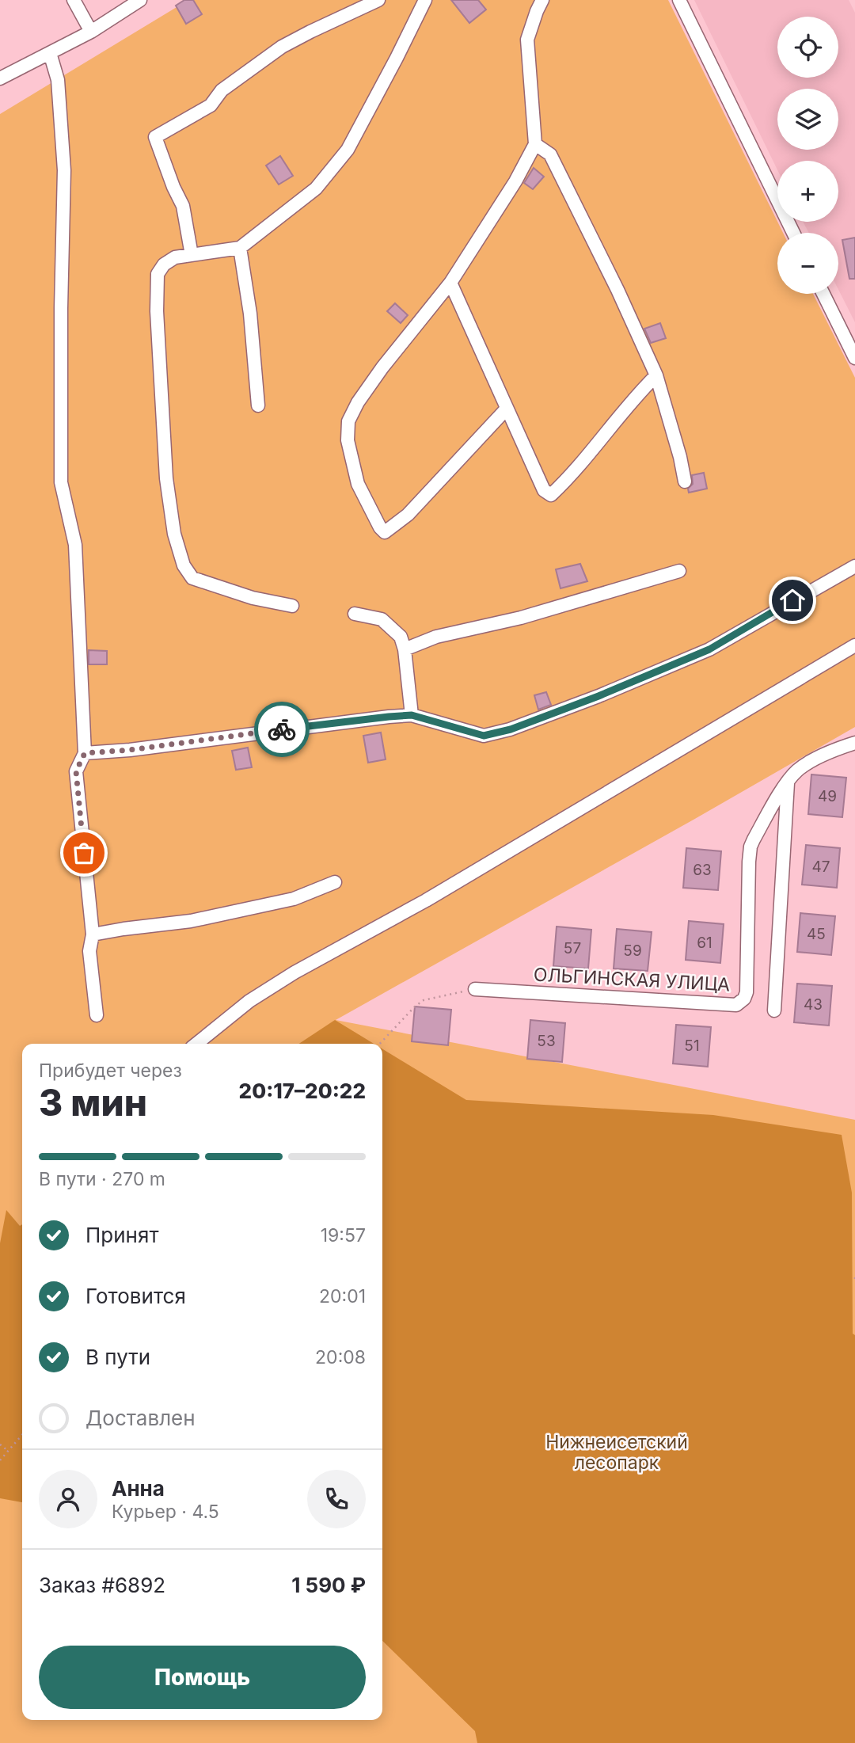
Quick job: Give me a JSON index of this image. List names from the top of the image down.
{
  "streets": {
    "street": ["ОЛЬГИНСКАЯ УЛИЦА"]
  },
  "parks": ["Нижнеисетский лесопарк"],
  "house_numbers": [
    "49",
    "47",
    "63",
    "45",
    "61",
    "57",
    "59",
    "43",
    "53",
    "51"
  ],
  "page": {
    "map_buttons": ["+", "−"],
    "heading": ["3 мин", "Прибудет через", "20:17–20:22"],
    "panel": [
      "Анна",
      "Курьер · 4.5",
      "Заказ #6892",
      "1 590 ₽"
    ],
    "bar": "В пути · 270 m",
    "list": [
      ["Принят", "19:57"],
      ["Готовится", "20:01"],
      ["В пути", "20:08"],
      "Доставлен"
    ],
    "buttons": "Помощь"
  }
}
